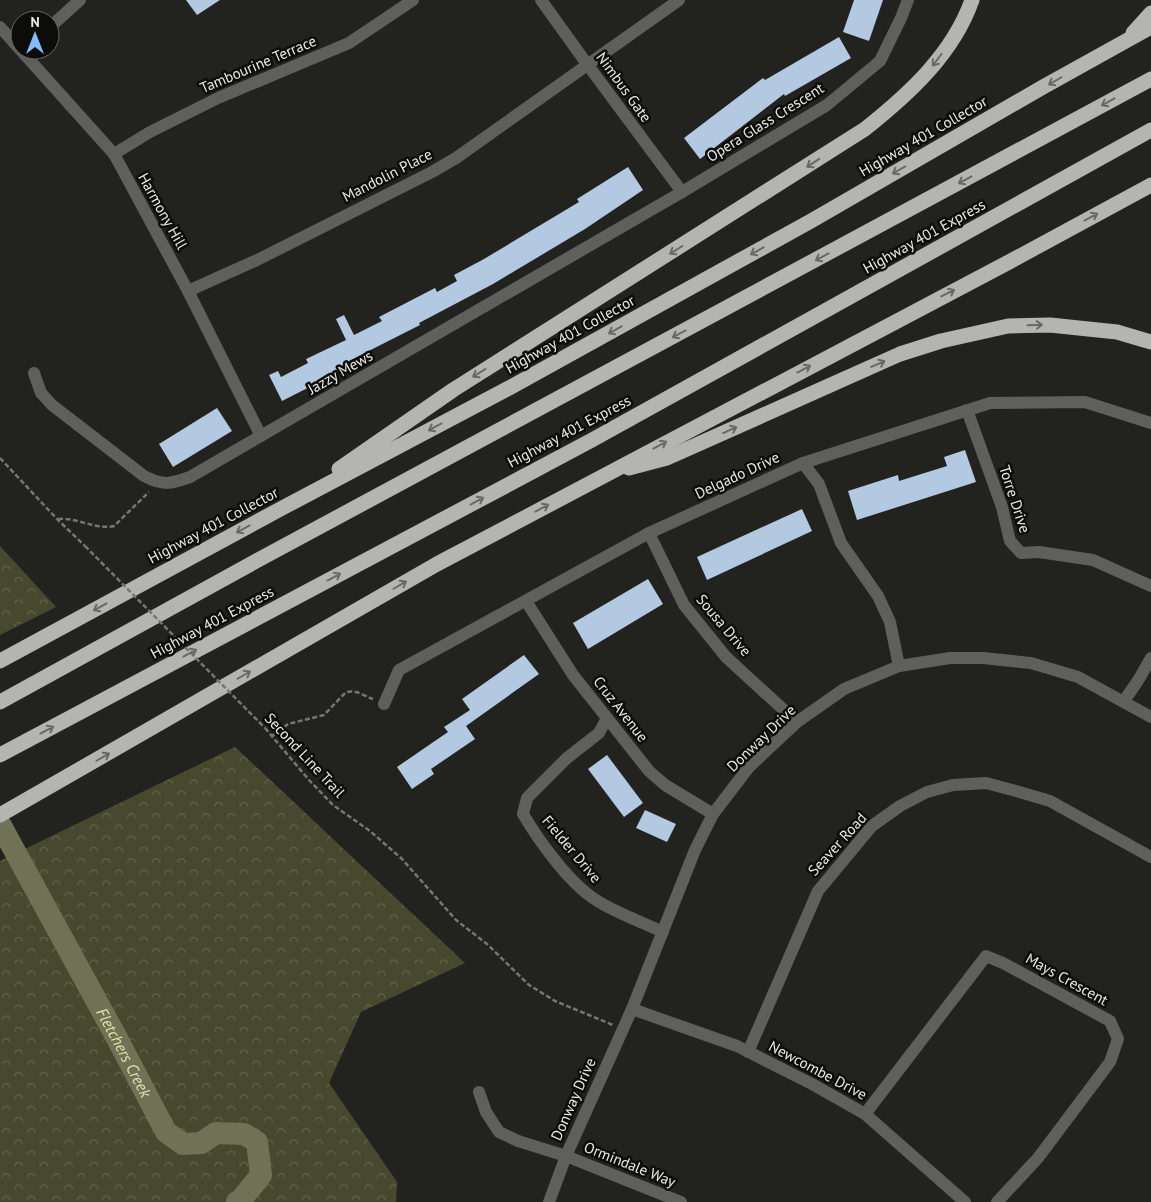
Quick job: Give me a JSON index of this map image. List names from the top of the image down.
{
  "streets": {
    "highway": ["Highway 401 Collector", "Highway 401 Express"],
    "street": [
      "Tambourine Terrace",
      "Nimbus Gate",
      "Opera Glass Crescent",
      "Mandolin Place",
      "Harmony Hill",
      "Jazzy Mews",
      "Delgado Drive",
      "Torre Drive",
      "Sousa Drive",
      "Cruz Avenue",
      "Donway Drive",
      "Seaver Road",
      "Fielder Drive",
      "Mays Crescent",
      "Newcombe Drive",
      "Ormindale Way"
    ],
    "path": ["Second Line Trail"]
  },
  "crossings": [
    ["Tambourine Terrace", "Harmony Hill"],
    ["Nimbus Gate", "Opera Glass Crescent"],
    ["Nimbus Gate", "Mandolin Place"],
    ["Nimbus Gate", "Jazzy Mews"],
    ["Opera Glass Crescent", "Jazzy Mews"],
    ["Mandolin Place", "Harmony Hill"],
    ["Harmony Hill", "Jazzy Mews"],
    ["Delgado Drive", "Torre Drive"],
    ["Delgado Drive", "Sousa Drive"],
    ["Delgado Drive", "Cruz Avenue"],
    ["Sousa Drive", "Donway Drive"],
    ["Cruz Avenue", "Donway Drive"],
    ["Cruz Avenue", "Fielder Drive"],
    ["Donway Drive", "Second Line Trail"],
    ["Donway Drive", "Fielder Drive"],
    ["Donway Drive", "Newcombe Drive"],
    ["Donway Drive", "Ormindale Way"],
    ["Seaver Road", "Newcombe Drive"],
    ["Mays Crescent", "Newcombe Drive"]
  ],
  "water": ["Fletchers Creek"],
  "north": "top"
}
